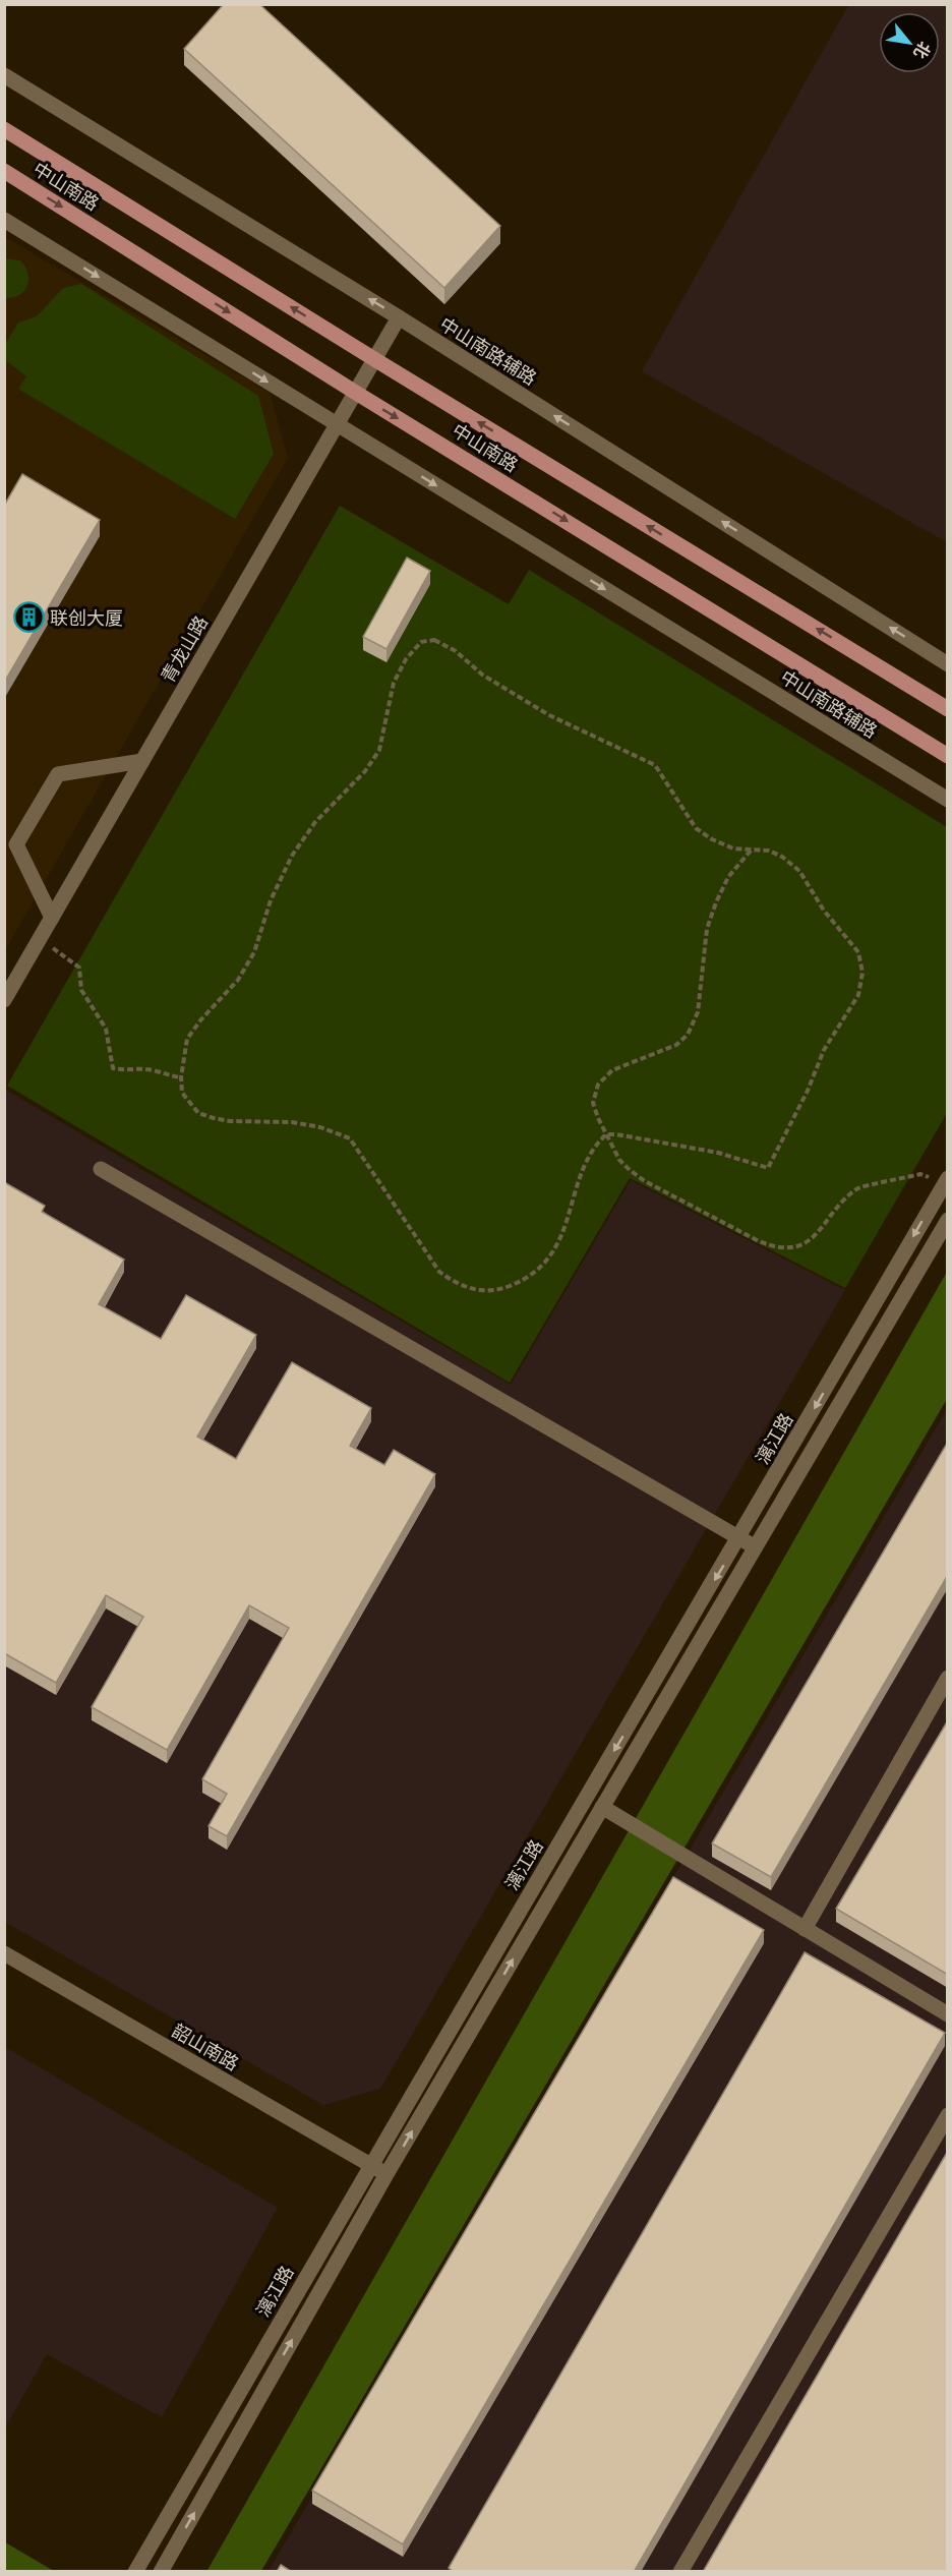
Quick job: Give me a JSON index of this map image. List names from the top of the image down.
{
  "streets": {
    "main road": ["中山南路"],
    "street": [
      "中山南路辅路",
      "青龙山路",
      "漓江路",
      "韶山南路"
    ]
  },
  "crossings": [
    ["中山南路", "青龙山路"],
    ["中山南路辅路", "青龙山路"],
    ["漓江路", "韶山南路"]
  ],
  "places": {
    "building": ["联创大厦"]
  },
  "north": "bottom right"
}
